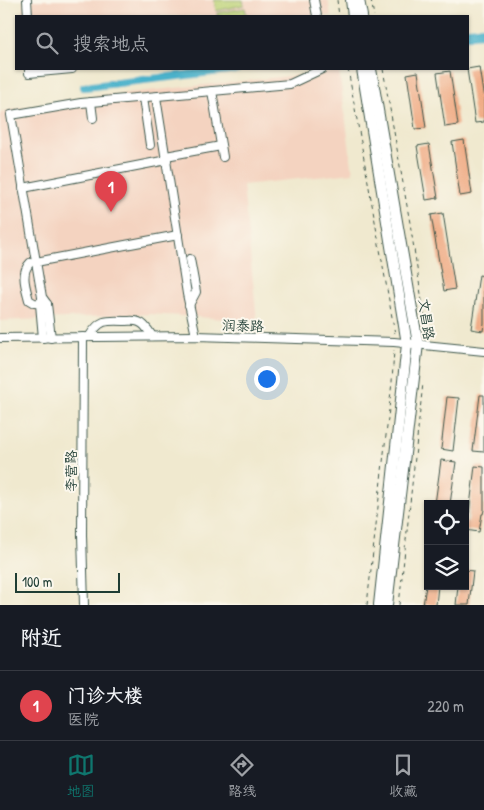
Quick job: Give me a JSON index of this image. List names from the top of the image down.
{
  "streets": {
    "main road": ["文昌路"],
    "street": ["润泰路", "李营路"]
  },
  "crossings": [
    ["文昌路", "润泰路"],
    ["润泰路", "李营路"]
  ],
  "scale_bar": "100 m",
  "page": {
    "search": "搜索地点",
    "pins": "1",
    "scale": "100 m",
    "heading": "附近",
    "list": [
      {
        "mark": "1",
        "name": "门诊大楼",
        "note": "医院",
        "value": "220 m"
      }
    ],
    "nav": ["地图", "路线", "收藏"]
  }
}
